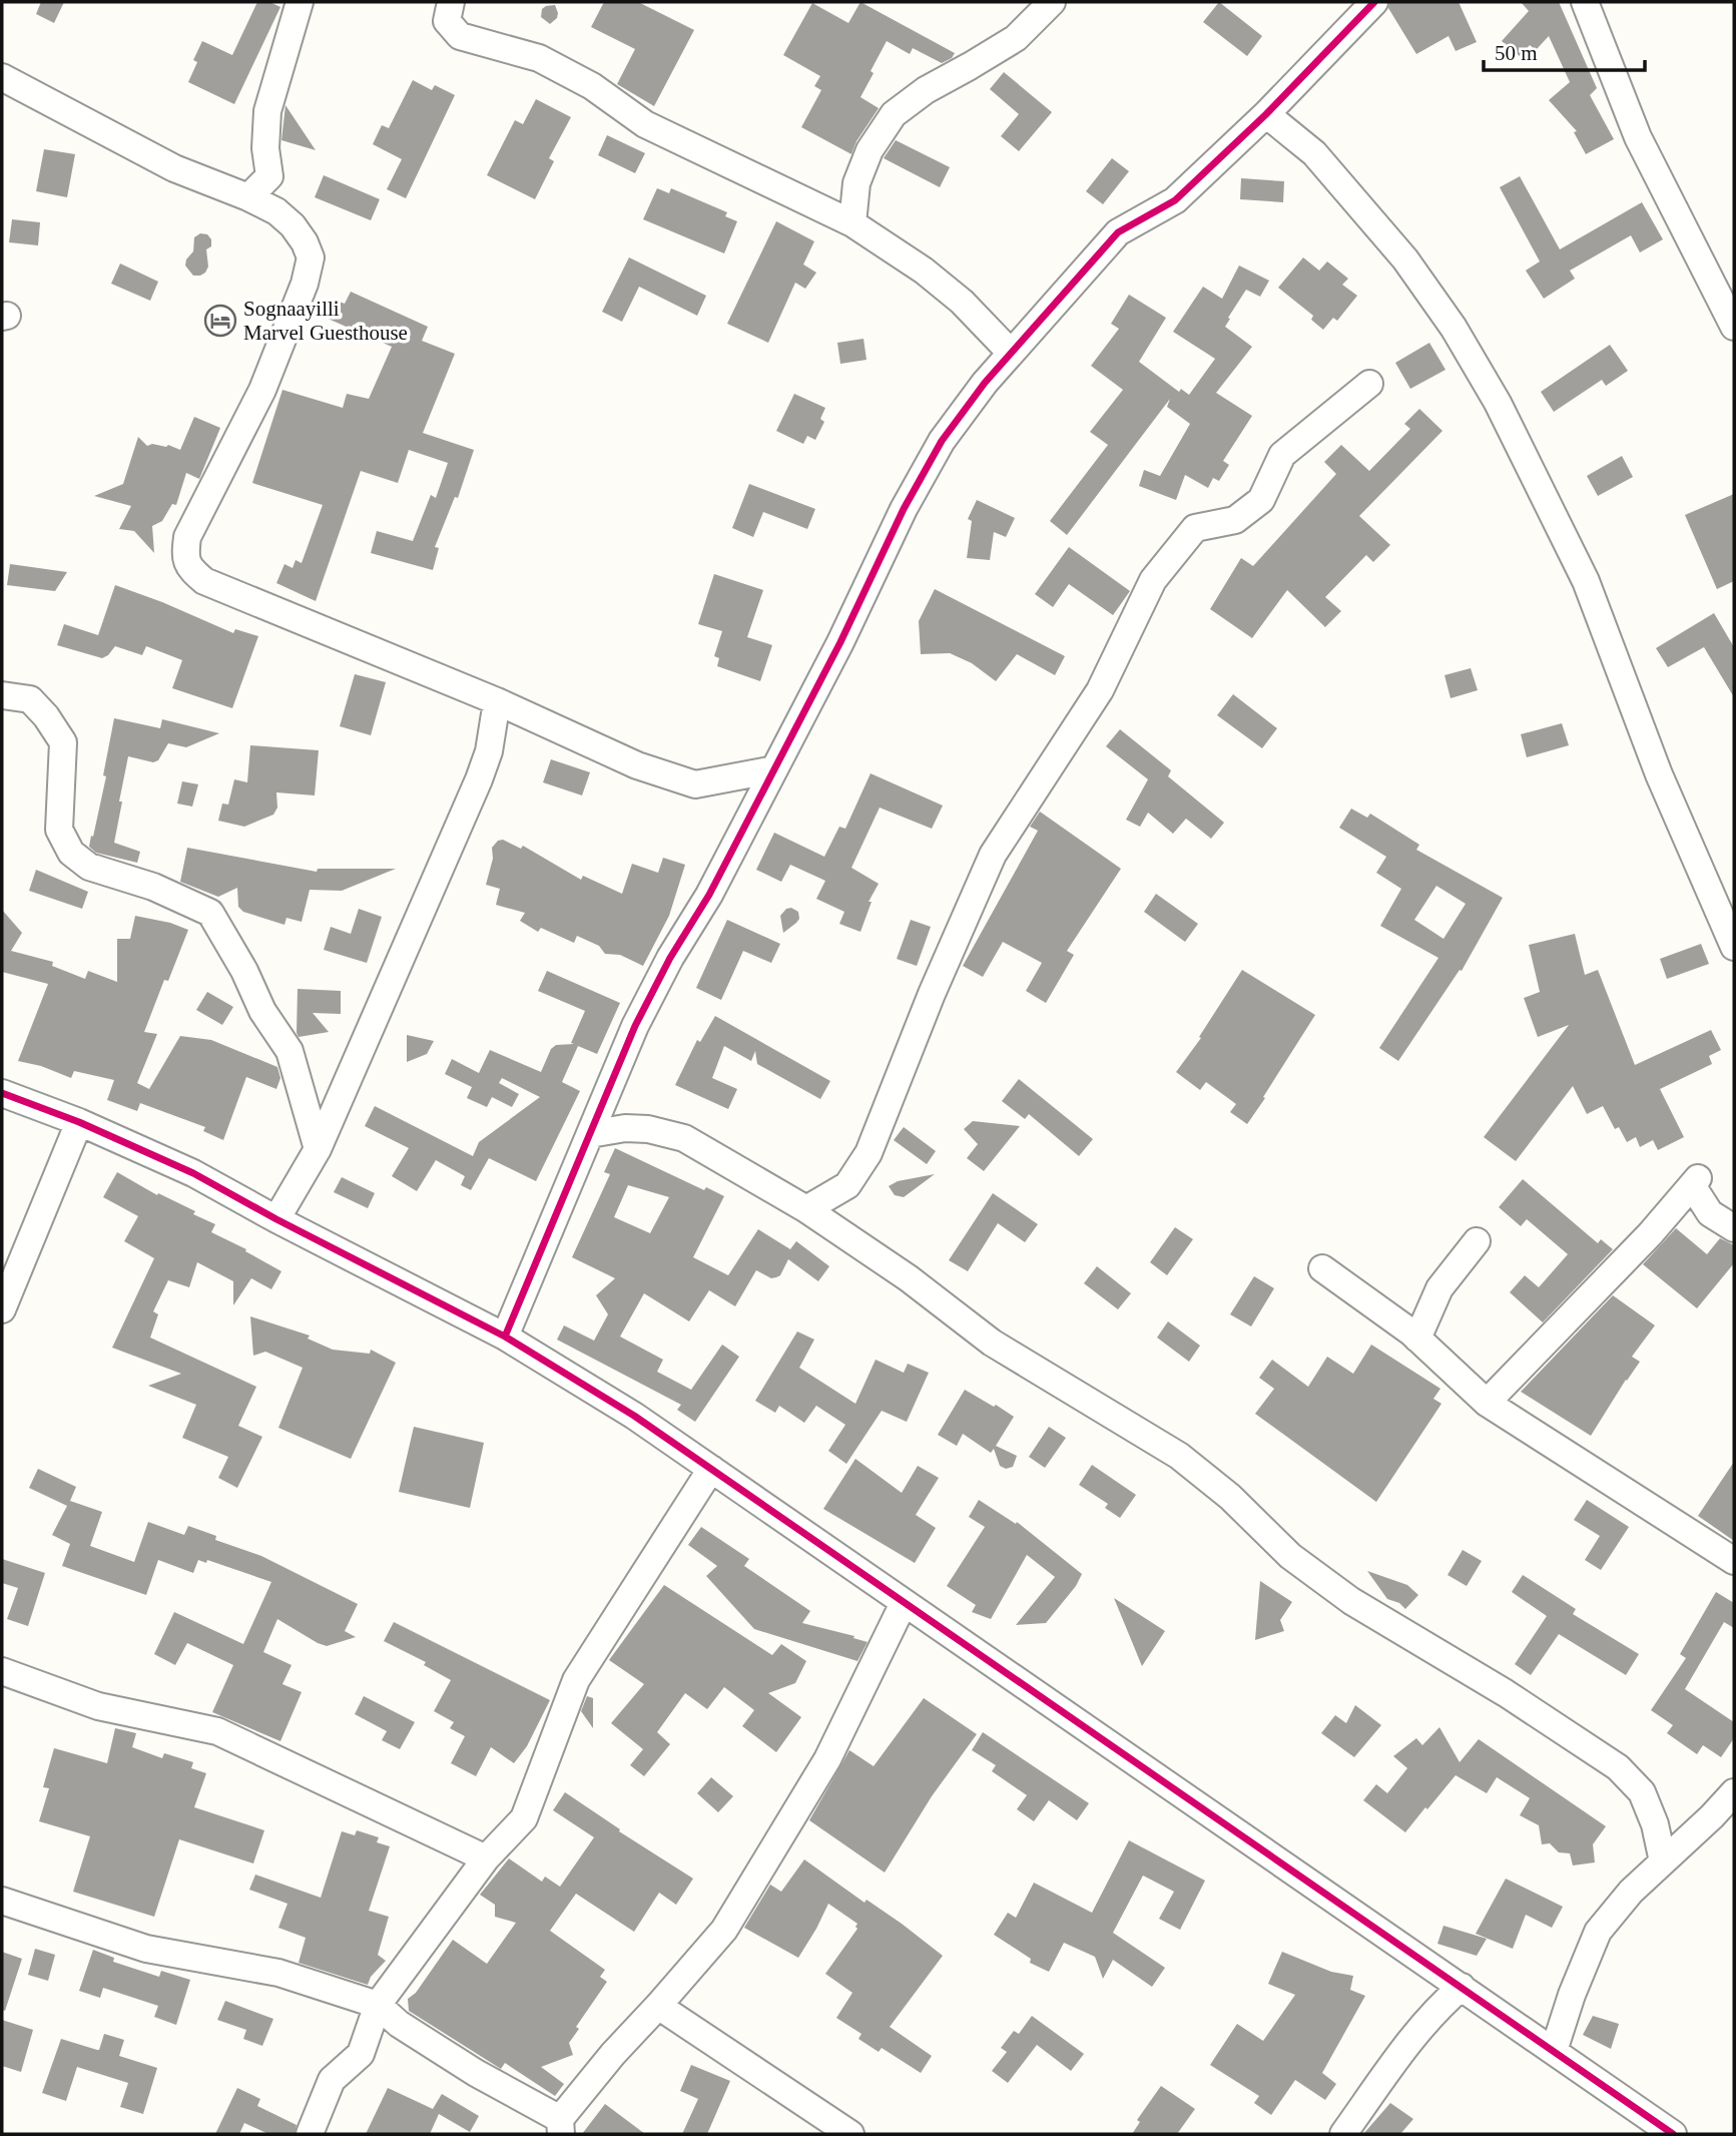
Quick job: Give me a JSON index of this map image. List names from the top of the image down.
{
  "places": {
    "hotel": ["Sognaayilli Marvel Guesthouse"]
  },
  "scale_bar": "50 m"
}
